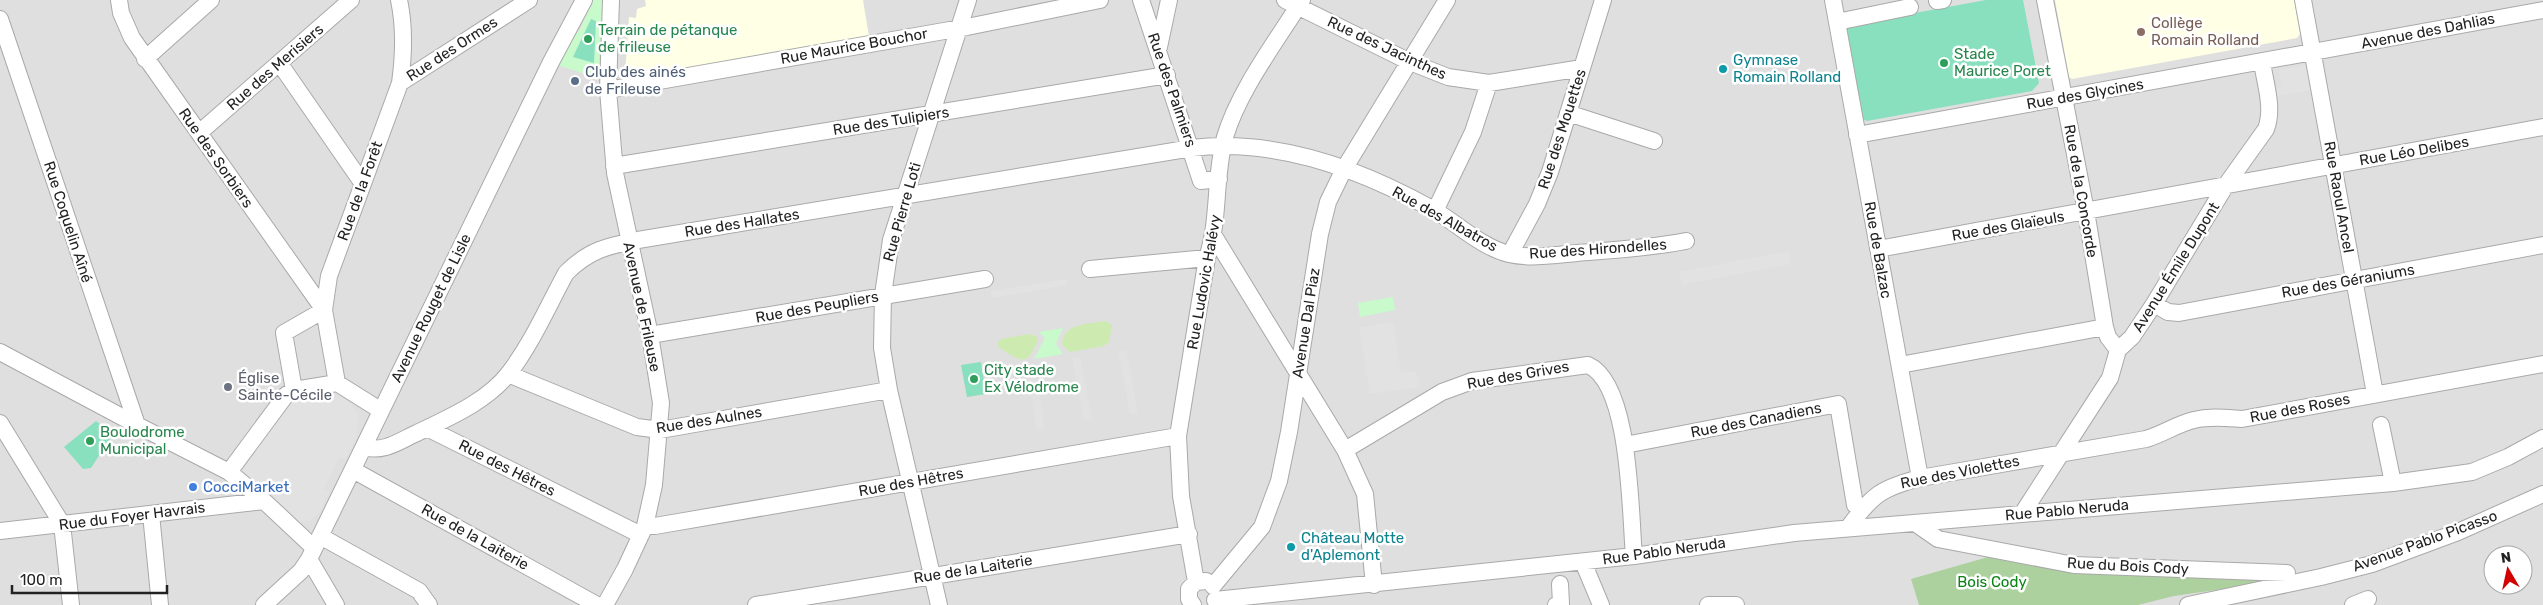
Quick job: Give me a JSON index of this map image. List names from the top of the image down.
{
  "streets": {
    "street": [
      "Avenue des Dahlias",
      "Rue Maurice Bouchor",
      "Rue des Jacinthes",
      "Rue des Ormes",
      "Rue des Merisiers",
      "Rue des Palmiers",
      "Rue des Glycines",
      "Rue des Tulipiers",
      "Rue des Mouettes",
      "Rue Léo Delibes",
      "Rue des Sorbiers",
      "Rue de la Forêt",
      "Rue de la Concorde",
      "Rue Raoul Ancel",
      "Rue Pierre Loti",
      "Rue des Albatros",
      "Rue Coquelin Aîné",
      "Rue des Hallates",
      "Rue des Glaïeuls",
      "Rue des Hirondelles",
      "Rue de Balzac",
      "Avenue Émile Dupont",
      "Rue des Géraniums",
      "Rue Ludovic Halévy",
      "Avenue de Frileuse",
      "Rue des Peupliers",
      "Avenue Rouget de Lisle",
      "Avenue Dal Piaz",
      "Rue des Grives",
      "Rue des Roses",
      "Rue des Aulnes",
      "Rue des Canadiens",
      "Rue des Hêtres",
      "Rue des Violettes",
      "Rue Pablo Neruda",
      "Rue du Foyer Havrais",
      "Rue de la Laiterie",
      "Avenue Pablo Picasso",
      "Rue du Bois Cody"
    ]
  },
  "crossings": [
    ["Avenue des Dahlias", "Rue des Glycines"],
    ["Avenue des Dahlias", "Rue Raoul Ancel"],
    ["Rue Maurice Bouchor", "Rue Pierre Loti"],
    ["Rue Maurice Bouchor", "Avenue de Frileuse"],
    ["Rue des Jacinthes", "Rue des Mouettes"],
    ["Rue des Jacinthes", "Rue Ludovic Halévy"],
    ["Rue des Jacinthes", "Avenue Dal Piaz"],
    ["Rue des Ormes", "Rue de la Forêt"],
    ["Rue des Merisiers", "Rue des Sorbiers"],
    ["Rue des Palmiers", "Rue des Tulipiers"],
    ["Rue des Palmiers", "Rue des Albatros"],
    ["Rue des Palmiers", "Rue des Hallates"],
    ["Rue des Palmiers", "Rue Ludovic Halévy"],
    ["Rue des Glycines", "Rue de la Concorde"],
    ["Rue des Glycines", "Rue Raoul Ancel"],
    ["Rue des Glycines", "Rue de Balzac"],
    ["Rue des Glycines", "Avenue Émile Dupont"],
    ["Rue des Tulipiers", "Rue Pierre Loti"],
    ["Rue des Tulipiers", "Avenue de Frileuse"],
    ["Rue des Mouettes", "Rue des Albatros"],
    ["Rue des Mouettes", "Rue des Hirondelles"],
    ["Rue Léo Delibes", "Rue Raoul Ancel"],
    ["Rue Léo Delibes", "Rue des Glaïeuls"],
    ["Rue Léo Delibes", "Avenue Émile Dupont"],
    ["Rue des Sorbiers", "Rue de la Forêt"],
    ["Rue de la Concorde", "Rue des Glaïeuls"],
    ["Rue de la Concorde", "Avenue Émile Dupont"],
    ["Rue Raoul Ancel", "Rue des Géraniums"],
    ["Rue Raoul Ancel", "Rue des Roses"],
    ["Rue Pierre Loti", "Rue des Hallates"],
    ["Rue Pierre Loti", "Rue des Peupliers"],
    ["Rue Pierre Loti", "Rue des Aulnes"],
    ["Rue Pierre Loti", "Rue des Hêtres"],
    ["Rue Pierre Loti", "Rue de la Laiterie"],
    ["Rue des Albatros", "Rue des Hallates"],
    ["Rue des Albatros", "Rue des Hirondelles"],
    ["Rue des Albatros", "Rue Ludovic Halévy"],
    ["Rue des Albatros", "Avenue Dal Piaz"],
    ["Rue des Hallates", "Avenue de Frileuse"],
    ["Rue des Hallates", "Avenue Rouget de Lisle"],
    ["Rue des Hallates", "Rue des Aulnes"],
    ["Rue des Hallates", "Rue des Hêtres"],
    ["Rue des Glaïeuls", "Rue de Balzac"],
    ["Rue des Glaïeuls", "Avenue Émile Dupont"],
    ["Rue de Balzac", "Rue des Violettes"],
    ["Avenue Émile Dupont", "Rue des Géraniums"],
    ["Avenue Émile Dupont", "Rue des Roses"],
    ["Avenue Émile Dupont", "Rue des Violettes"],
    ["Avenue Émile Dupont", "Rue Pablo Neruda"],
    ["Rue Ludovic Halévy", "Rue des Hêtres"],
    ["Rue Ludovic Halévy", "Rue Pablo Neruda"],
    ["Rue Ludovic Halévy", "Rue de la Laiterie"],
    ["Avenue de Frileuse", "Rue des Peupliers"],
    ["Avenue de Frileuse", "Rue des Aulnes"],
    ["Avenue de Frileuse", "Rue des Hêtres"],
    ["Avenue Rouget de Lisle", "Rue de la Laiterie"],
    ["Avenue Dal Piaz", "Rue Pablo Neruda"],
    ["Rue des Grives", "Rue des Canadiens"],
    ["Rue des Roses", "Rue des Violettes"],
    ["Rue des Canadiens", "Rue des Violettes"],
    ["Rue des Violettes", "Rue Pablo Neruda"],
    ["Rue Pablo Neruda", "Rue du Bois Cody"]
  ],
  "parks": ["Bois Cody"],
  "places": [
    "Collège Romain Rolland",
    "Terrain de pétanque de frileuse",
    "Stade Maurice Poret",
    "Gymnase Romain Rolland",
    "Club des ainés de Frileuse",
    "City stade Ex Vélodrome",
    "Église Sainte-Cécile",
    "Boulodrome Municipal",
    "CocciMarket",
    "Château Motte d'Aplemont"
  ],
  "scale_bar": "100 m",
  "north": "top"
}
